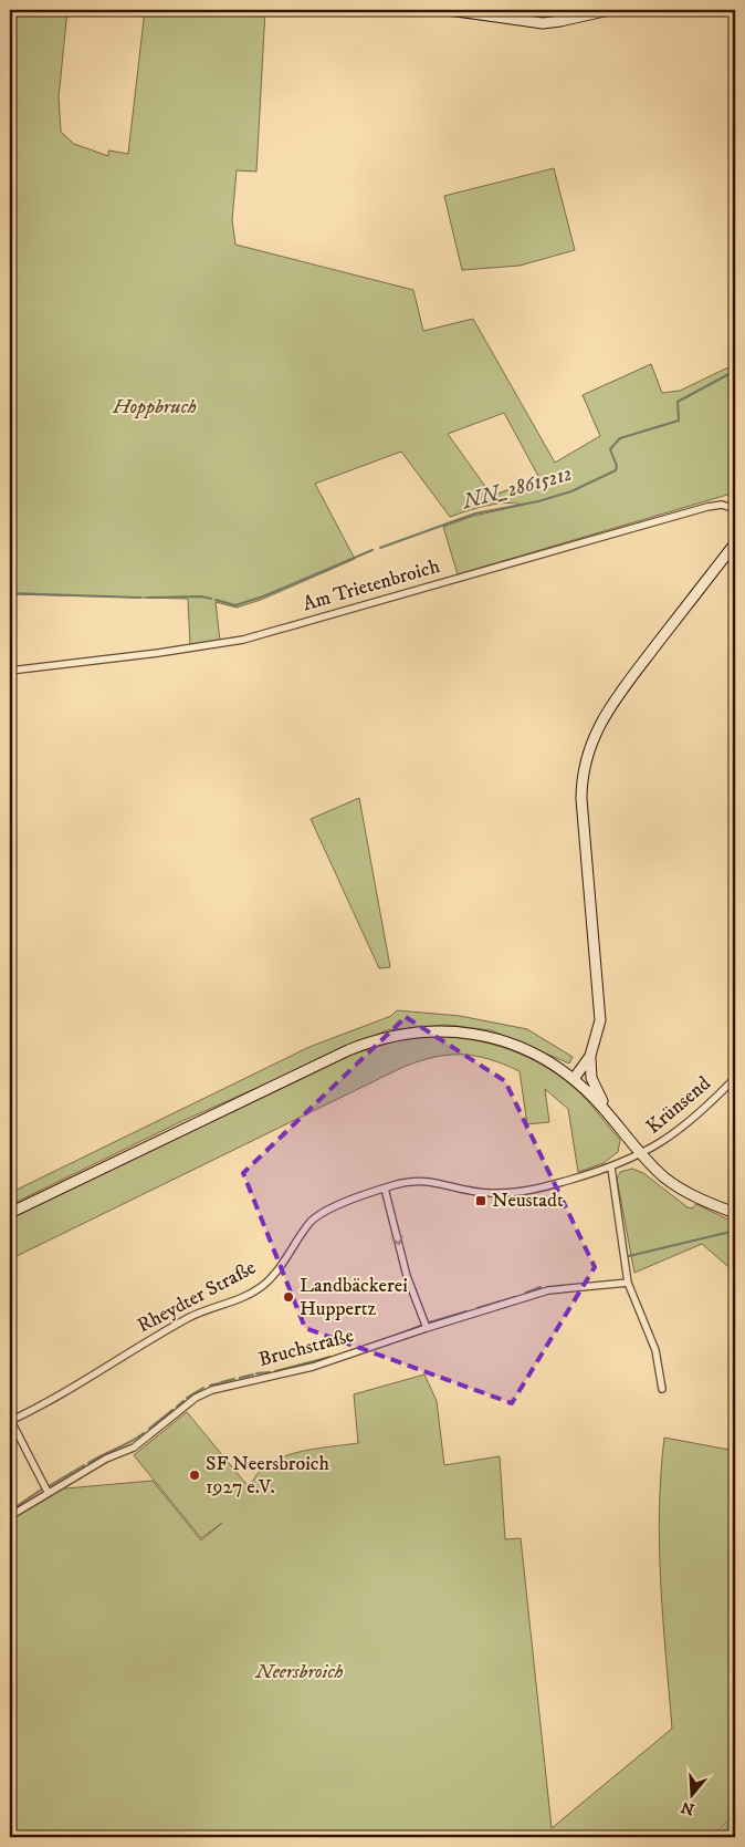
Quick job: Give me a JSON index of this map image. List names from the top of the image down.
{
  "streets": {
    "street": [
      "Am Trietenbroich",
      "Krünsend",
      "Rheydter Straße",
      "Bruchstraße"
    ]
  },
  "crossings": [
    ["Krünsend", "Rheydter Straße"]
  ],
  "water": ["NN_28615212"],
  "parks": ["Hoppbruch", "Neersbroich"],
  "places": {
    "transit": ["Neustadt"],
    "other": ["Landbäckerei Huppertz", "SF Neersbroich 1927 e.V."]
  },
  "north": "bottom"
}
